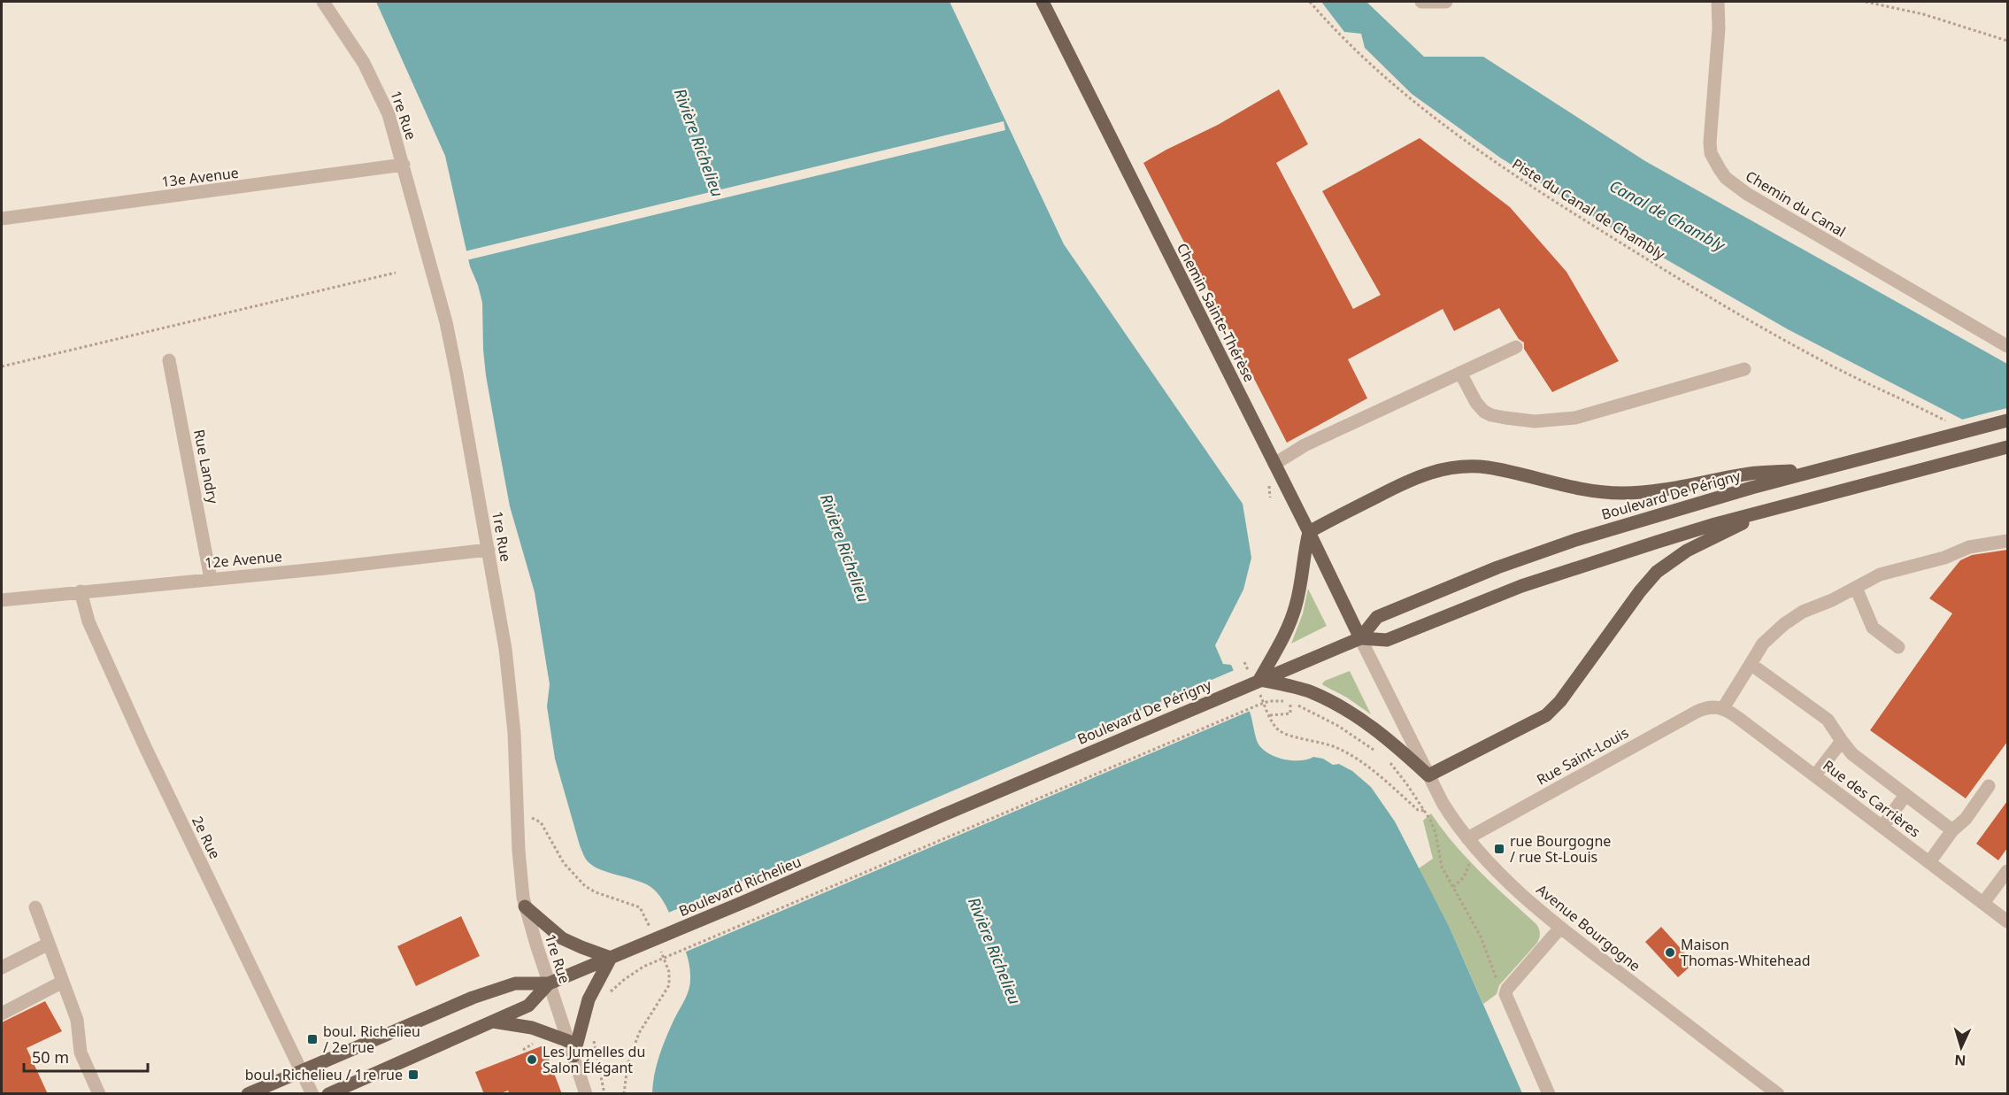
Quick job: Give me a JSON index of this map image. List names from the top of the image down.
{
  "streets": {
    "main road": ["Chemin Sainte-Thérèse", "Boulevard De Périgny", "Boulevard Richelieu"],
    "street": [
      "1re Rue",
      "13e Avenue",
      "Chemin du Canal",
      "Rue Landry",
      "12e Avenue",
      "Rue Saint-Louis",
      "Rue des Carrières",
      "2e Rue",
      "Avenue Bourgogne"
    ],
    "path": ["Piste du Canal de Chambly"]
  },
  "crossings": [
    ["1re Rue", "13e Avenue"],
    ["1re Rue", "12e Avenue"],
    ["1re Rue", "Boulevard Richelieu"],
    ["Chemin Sainte-Thérèse", "Boulevard De Périgny"],
    ["Chemin Sainte-Thérèse", "Avenue Bourgogne"],
    ["Rue Landry", "12e Avenue"],
    ["Boulevard De Périgny", "Boulevard Richelieu"],
    ["Boulevard De Périgny", "Avenue Bourgogne"],
    ["12e Avenue", "2e Rue"],
    ["Rue Saint-Louis", "Rue des Carrières"],
    ["Rue Saint-Louis", "Avenue Bourgogne"],
    ["2e Rue", "Boulevard Richelieu"]
  ],
  "water": ["Rivière Richelieu", "Canal de Chambly"],
  "places": {
    "transit": ["rue Bourgogne / rue St-Louis", "boul. Richelieu / 2e rue", "boul. Richelieu / 1re rue"],
    "other": ["Maison Thomas-Whitehead", "Les Jumelles du Salon Élégant"]
  },
  "scale_bar": "50 m",
  "north": "bottom"
}
